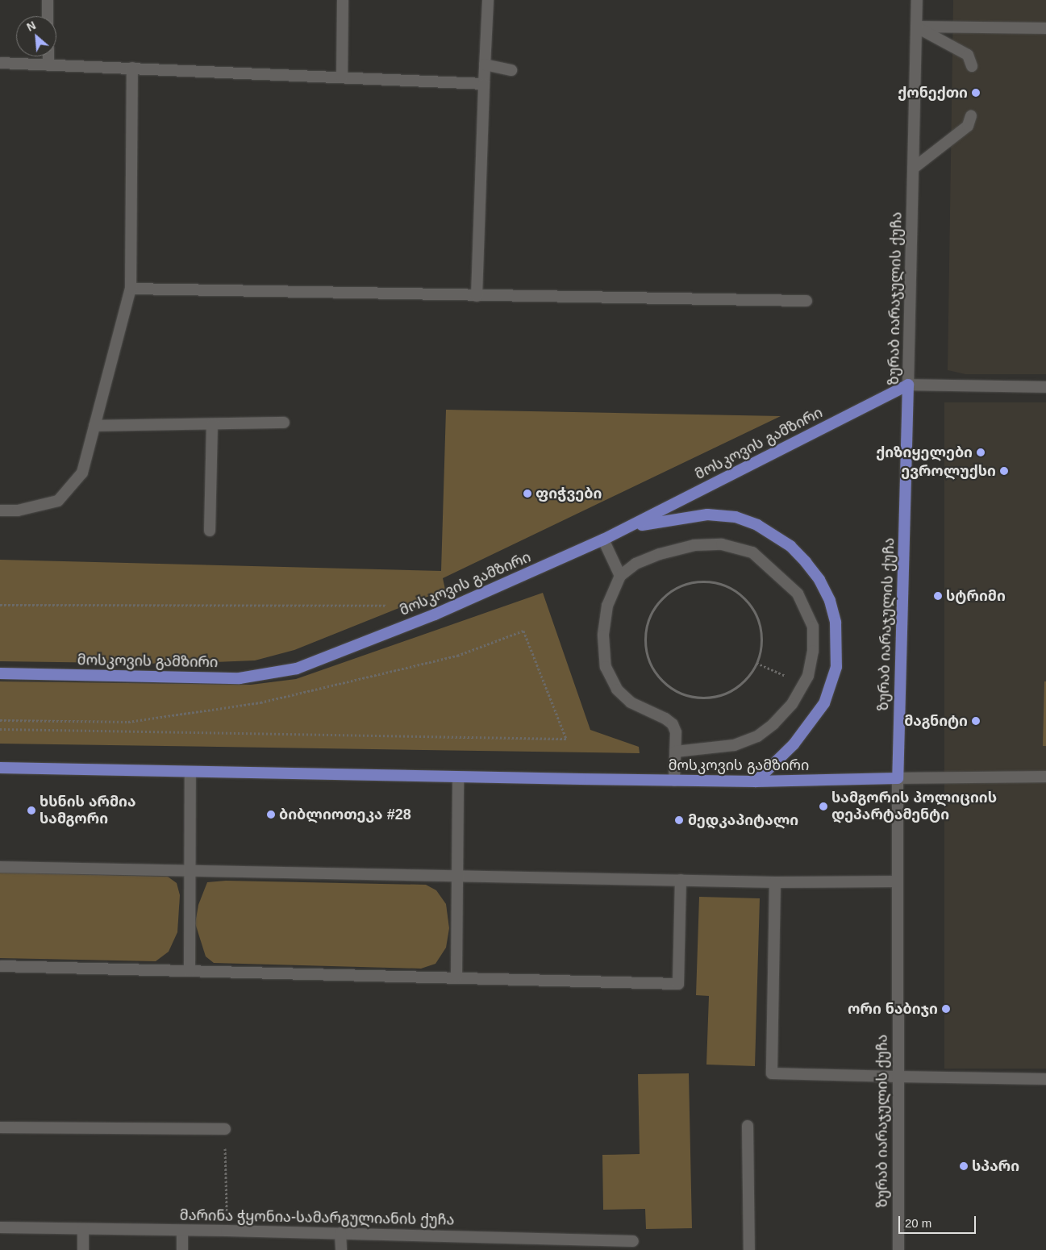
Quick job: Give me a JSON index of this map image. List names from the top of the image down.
{
  "streets": {
    "main road": ["ზურაბ იარაჯულის ქუჩა", "მოსკოვის გამზირი"],
    "street": ["მარინა ჭყონია-სამარგულიანის ქუჩა"]
  },
  "crossings": [
    ["ზურაბ იარაჯულის ქუჩა", "მოსკოვის გამზირი"]
  ],
  "places": [
    "ქონექთი",
    "ქიზიყელები",
    "ევროლუქსი",
    "ფიჭვები",
    "სტრიმი",
    "მაგნიტი",
    "სამგორის პოლიციის დეპარტამენტი",
    "ხსნის არმია სამგორი",
    "ბიბლიოთეკა #28",
    "მედკაპიტალი",
    "ორი ნაბიჯი",
    "სპარი"
  ],
  "scale_bar": "20 m",
  "north": "top left"
}
